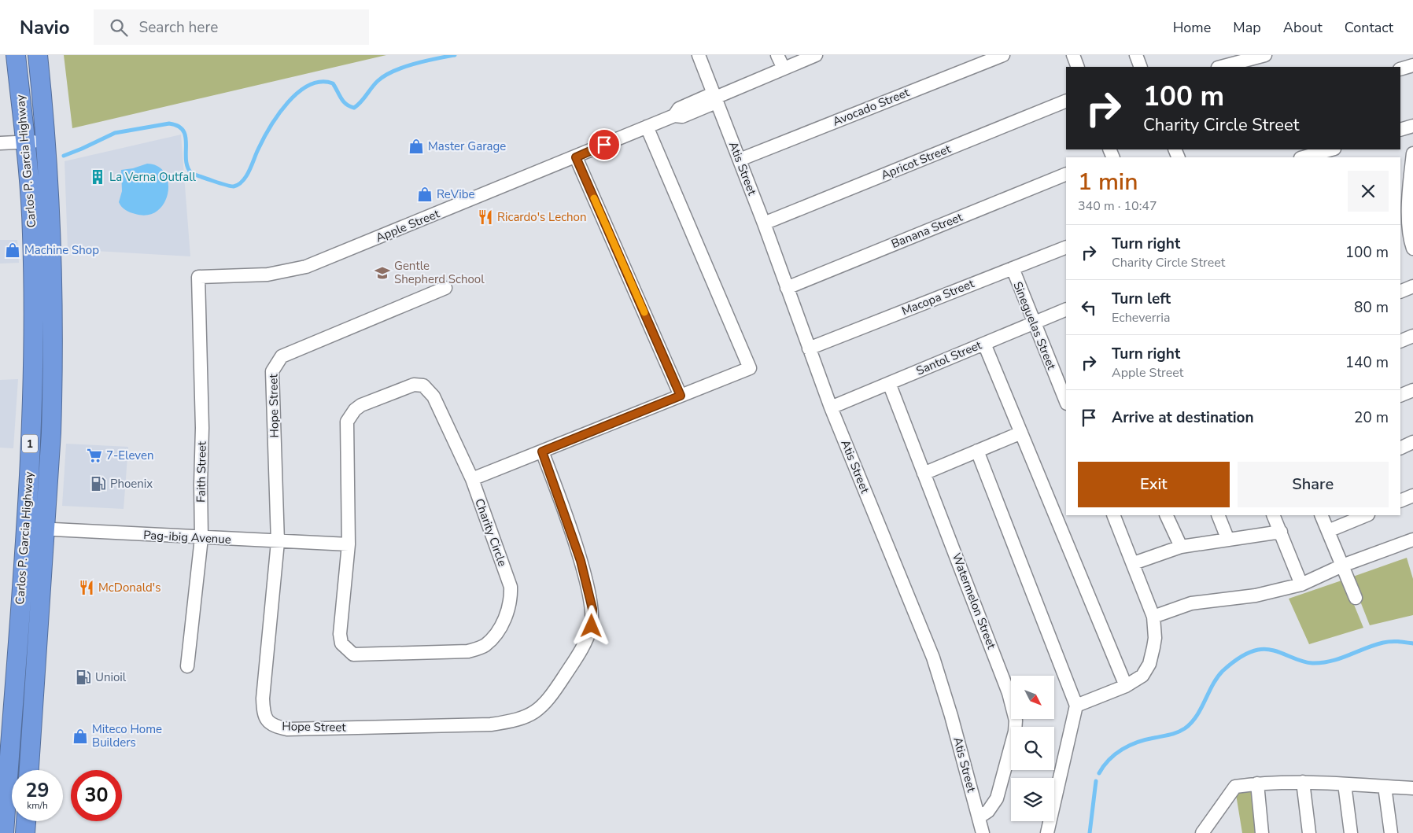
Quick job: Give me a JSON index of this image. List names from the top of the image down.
{
  "streets": {
    "highway": ["Carlos P. Garcia Highway", "1"],
    "street": [
      "Avocado Street",
      "Apricot Street",
      "Atis Street",
      "Apple Street",
      "Banana Street",
      "Macopa Street",
      "Sineguelas Street",
      "Santol Street",
      "Hope Street",
      "Faith Street",
      "Charity Circle",
      "Pag-ibig Avenue",
      "Watermelon Street"
    ]
  },
  "crossings": [
    ["Avocado Street", "Atis Street"],
    ["Carlos P. Garcia Highway", "Pag-ibig Avenue"],
    ["Apricot Street", "Atis Street"],
    ["Atis Street", "Apple Street"],
    ["Atis Street", "Banana Street"],
    ["Atis Street", "Macopa Street"],
    ["Atis Street", "Santol Street"],
    ["Atis Street", "Watermelon Street"],
    ["Apple Street", "Faith Street"],
    ["Macopa Street", "Sineguelas Street"],
    ["Sineguelas Street", "Santol Street"],
    ["Santol Street", "Watermelon Street"],
    ["Hope Street", "Pag-ibig Avenue"],
    ["Faith Street", "Pag-ibig Avenue"],
    ["Charity Circle", "Pag-ibig Avenue"]
  ],
  "places": {
    "shop": [
      "Master Garage",
      "ReVibe",
      "Machine Shop",
      "Miteco Home Builders"
    ],
    "building": ["La Verna Outfall"],
    "restaurant": ["Ricardo's Lechon", "McDonald's"],
    "school or university": ["Gentle Shepherd School"],
    "supermarket": ["7-Eleven"],
    "fuel station": ["Phoenix", "Unioil"]
  },
  "north": "bottom right",
  "page": {
    "header": "Navio",
    "search": "Search here",
    "nav": [
      "Home",
      "Map",
      "About",
      "Contact"
    ],
    "turn": ["100 m", "Charity Circle Street"],
    "heading": ["1 min", "340 m · 10:47"],
    "list": [
      {
        "name": "Turn right",
        "note": "Charity Circle Street",
        "value": "100 m"
      },
      {
        "name": "Turn left",
        "note": "Echeverria",
        "value": "80 m"
      },
      {
        "name": "Turn right",
        "note": "Apple Street",
        "value": "140 m"
      },
      {
        "name": "Arrive at destination",
        "value": "20 m"
      }
    ],
    "buttons": ["Exit", "Share"],
    "speed": "29 km/h",
    "limit": "30"
  }
}
